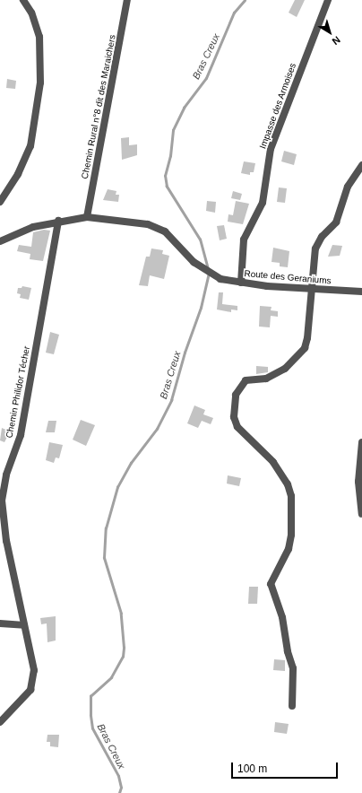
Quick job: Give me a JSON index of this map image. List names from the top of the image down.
{
  "streets": {
    "street": [
      "Impasse des Armoises",
      "Chemin Rural n°8 dit des Maraichers",
      "Route des Geraniums",
      "Chemin Philidor Técher"
    ]
  },
  "crossings": [
    ["Impasse des Armoises", "Route des Geraniums"],
    ["Chemin Rural n°8 dit des Maraichers", "Route des Geraniums"],
    ["Route des Geraniums", "Chemin Philidor Técher"]
  ],
  "water": ["Bras Creux"],
  "scale_bar": "100 m",
  "north": "bottom right"
}
